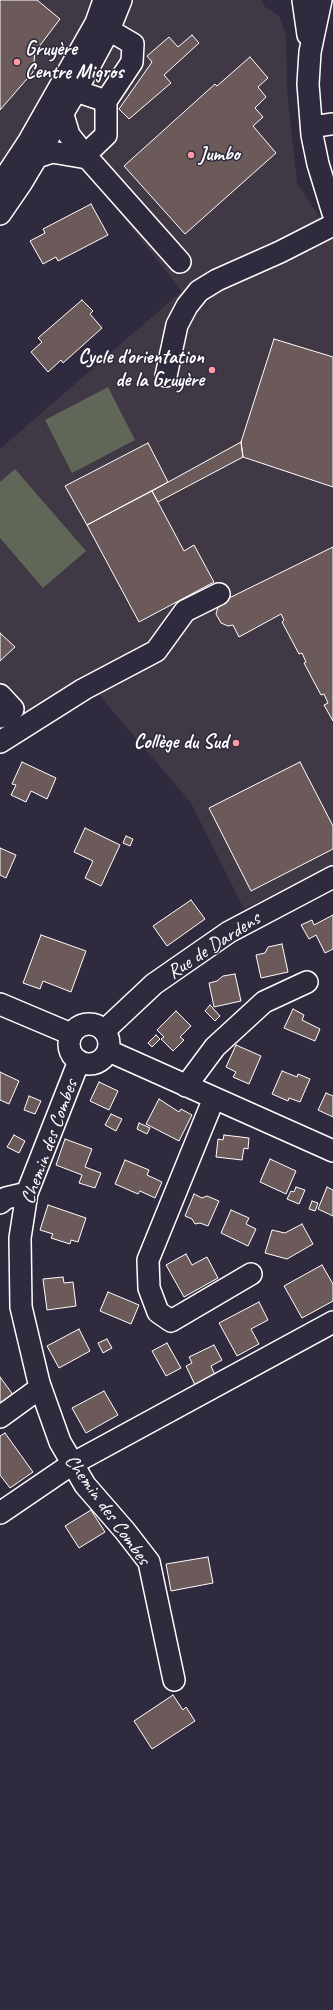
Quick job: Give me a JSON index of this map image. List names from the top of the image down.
{
  "streets": {
    "street": ["Rue de Dardens", "Chemin des Combes"]
  },
  "crossings": [
    ["Rue de Dardens", "Chemin des Combes"]
  ],
  "places": [
    "Gruyère Centre Migros",
    "Jumbo",
    "Cycle d'orientation de la Gruyère",
    "Collège du Sud"
  ]
}
